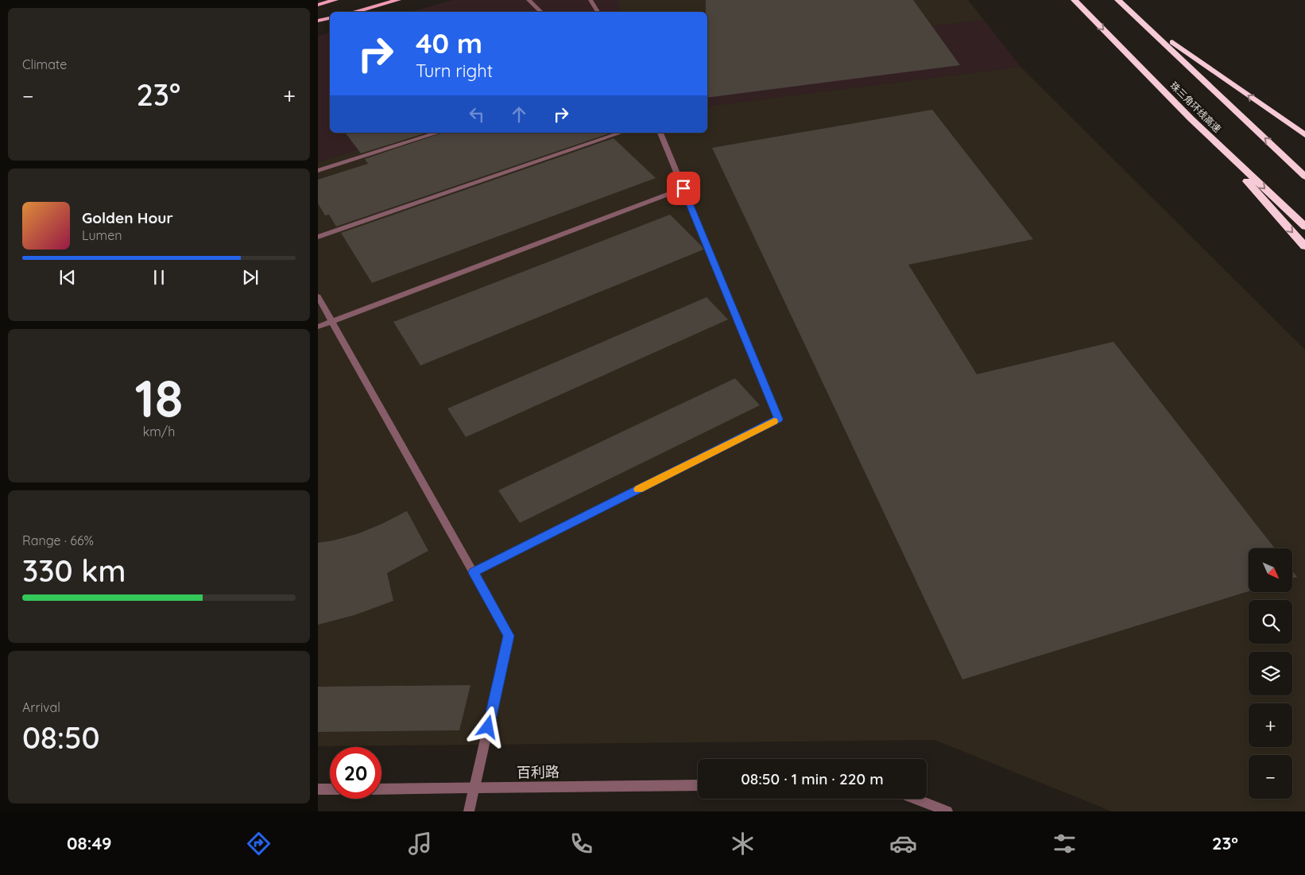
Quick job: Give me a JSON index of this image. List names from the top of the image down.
{
  "streets": {
    "highway": ["珠三角环线高速"],
    "street": ["百利路"]
  },
  "north": "bottom right",
  "page": {
    "tile": [
      "Climate",
      ["18", "km/h"],
      ["Range · 66%", "330 km"],
      ["Arrival", "08:50"]
    ],
    "turn": ["40 m", "Turn right"],
    "heat": ["−", "23°", "+"],
    "song": ["Golden Hour", "Lumen"],
    "map_buttons": ["+", "−"],
    "limit": "20",
    "trip": "08:50 · 1 min · 220 m",
    "tabs": ["08:49", "23°"]
  }
}
